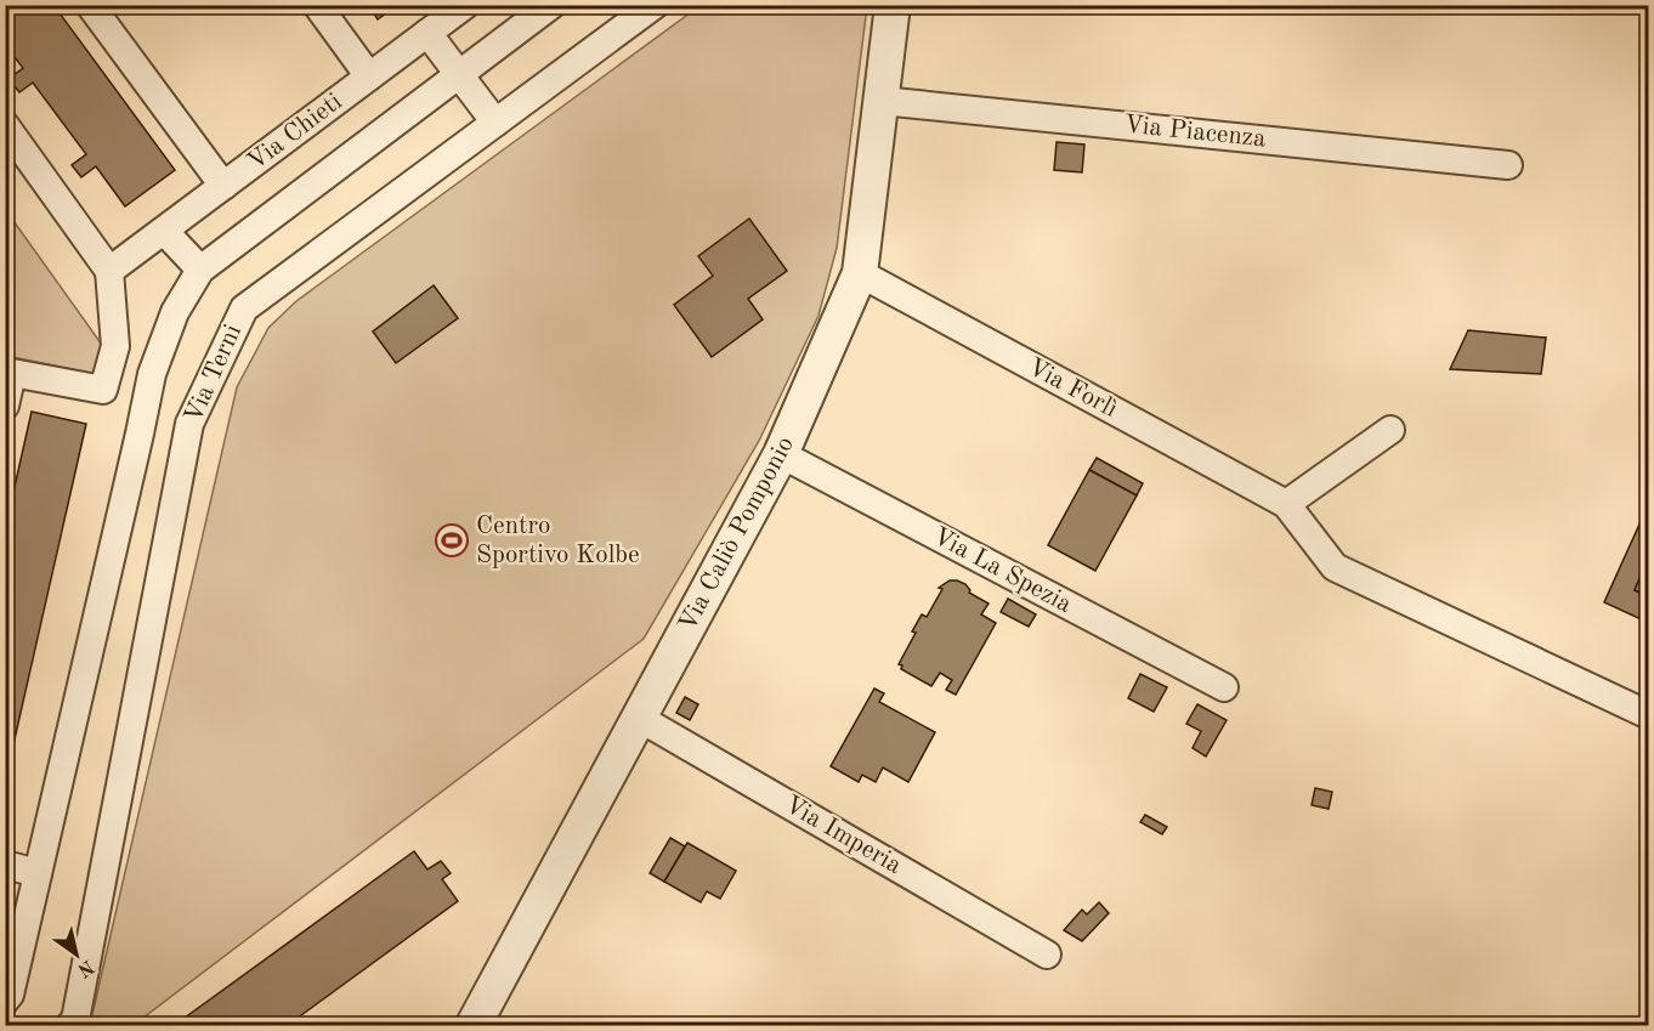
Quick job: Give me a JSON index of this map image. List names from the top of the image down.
{
  "streets": {
    "street": [
      "Via Chieti",
      "Via Piacenza",
      "Via Terni",
      "Via Forlì",
      "Via Caliò Pomponio",
      "Via La Spezia",
      "Via Imperia"
    ]
  },
  "crossings": [
    ["Via Piacenza", "Via Caliò Pomponio"],
    ["Via Forlì", "Via Caliò Pomponio"],
    ["Via Caliò Pomponio", "Via La Spezia"],
    ["Via Caliò Pomponio", "Via Imperia"]
  ],
  "places": {
    "sports": ["Centro Sportivo Kolbe"]
  },
  "north": "bottom right"
}
